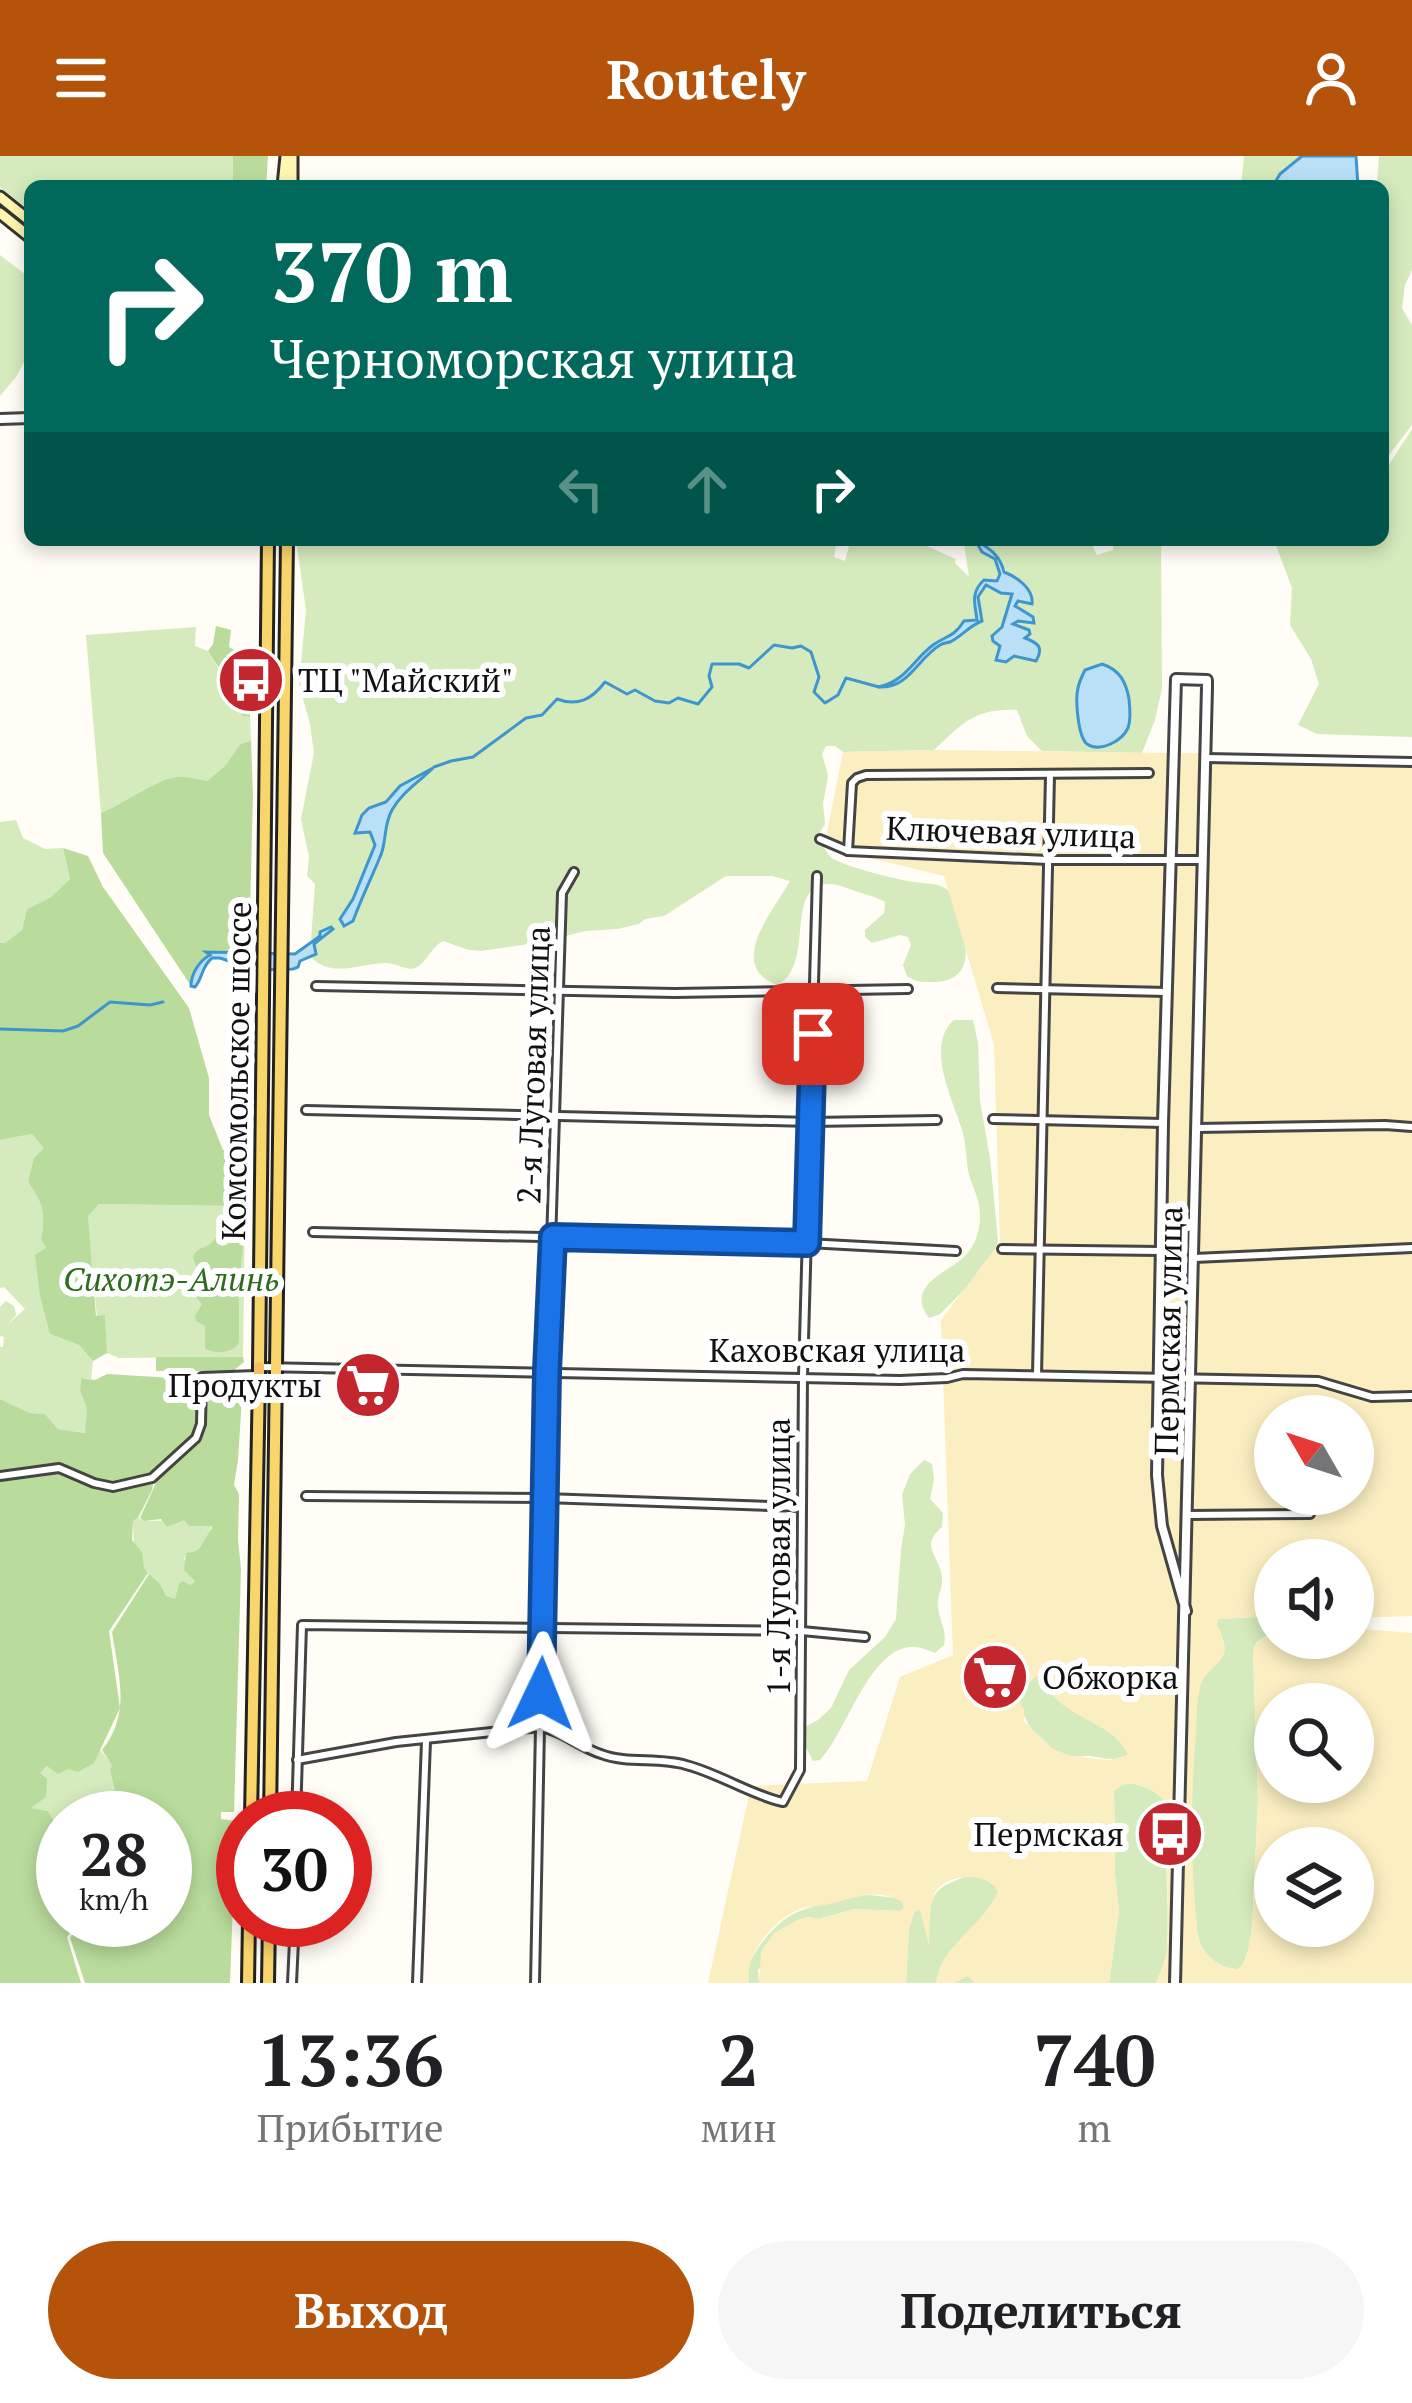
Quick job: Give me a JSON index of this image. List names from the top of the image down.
{
  "streets": {
    "main road": ["Комсомольское шоссе"],
    "street": [
      "Ключевая улица",
      "2-я Луговая улица",
      "Пермская улица",
      "Каховская улица",
      "1-я Луговая улица"
    ]
  },
  "crossings": [
    ["Ключевая улица", "Пермская улица"],
    ["2-я Луговая улица", "Каховская улица"],
    ["2-я Луговая улица", "1-я Луговая улица"],
    ["Комсомольское шоссе", "Каховская улица"],
    ["Пермская улица", "Каховская улица"],
    ["Каховская улица", "1-я Луговая улица"]
  ],
  "parks": ["Сихотэ-Алинь"],
  "places": {
    "bus stop": ["ТЦ \"Майский\"", "Пермская"],
    "supermarket": ["Продукты", "Обжорка"]
  },
  "north": "top left",
  "page": {
    "header": "Routely",
    "turn": ["370 m", "Черноморская улица"],
    "speed": "28 km/h",
    "limit": "30",
    "eta": [
      "13:36",
      "Прибытие",
      "2",
      "мин",
      "740",
      "m"
    ],
    "buttons": ["Выход", "Поделиться"]
  }
}
